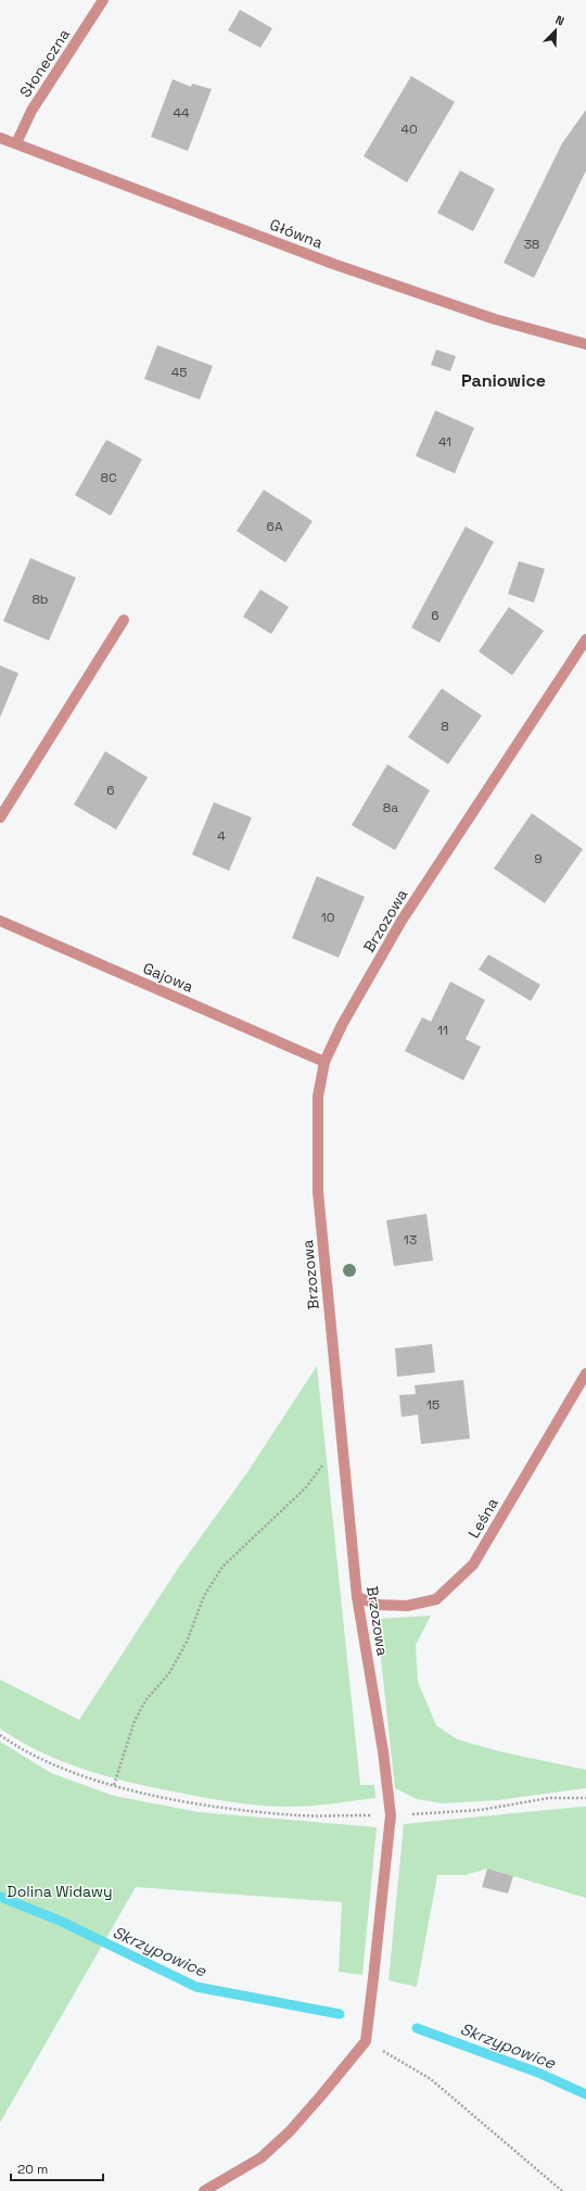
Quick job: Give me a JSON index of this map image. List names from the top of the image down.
{
  "streets": {
    "street": [
      "Słoneczna",
      "Główna",
      "Brzozowa",
      "Gajowa",
      "Leśna"
    ]
  },
  "crossings": [
    ["Słoneczna", "Główna"],
    ["Brzozowa", "Gajowa"],
    ["Brzozowa", "Leśna"]
  ],
  "districts": ["Paniowice"],
  "water": ["Skrzypowice"],
  "parks": ["Dolina Widawy"],
  "house_numbers": [
    "44",
    "40",
    "38",
    "45",
    "41",
    "8C",
    "6A",
    "8b",
    "6",
    "8",
    "6",
    "8a",
    "4",
    "9",
    "10",
    "11",
    "13",
    "15"
  ],
  "scale_bar": "20 m",
  "north": "top right"
}
